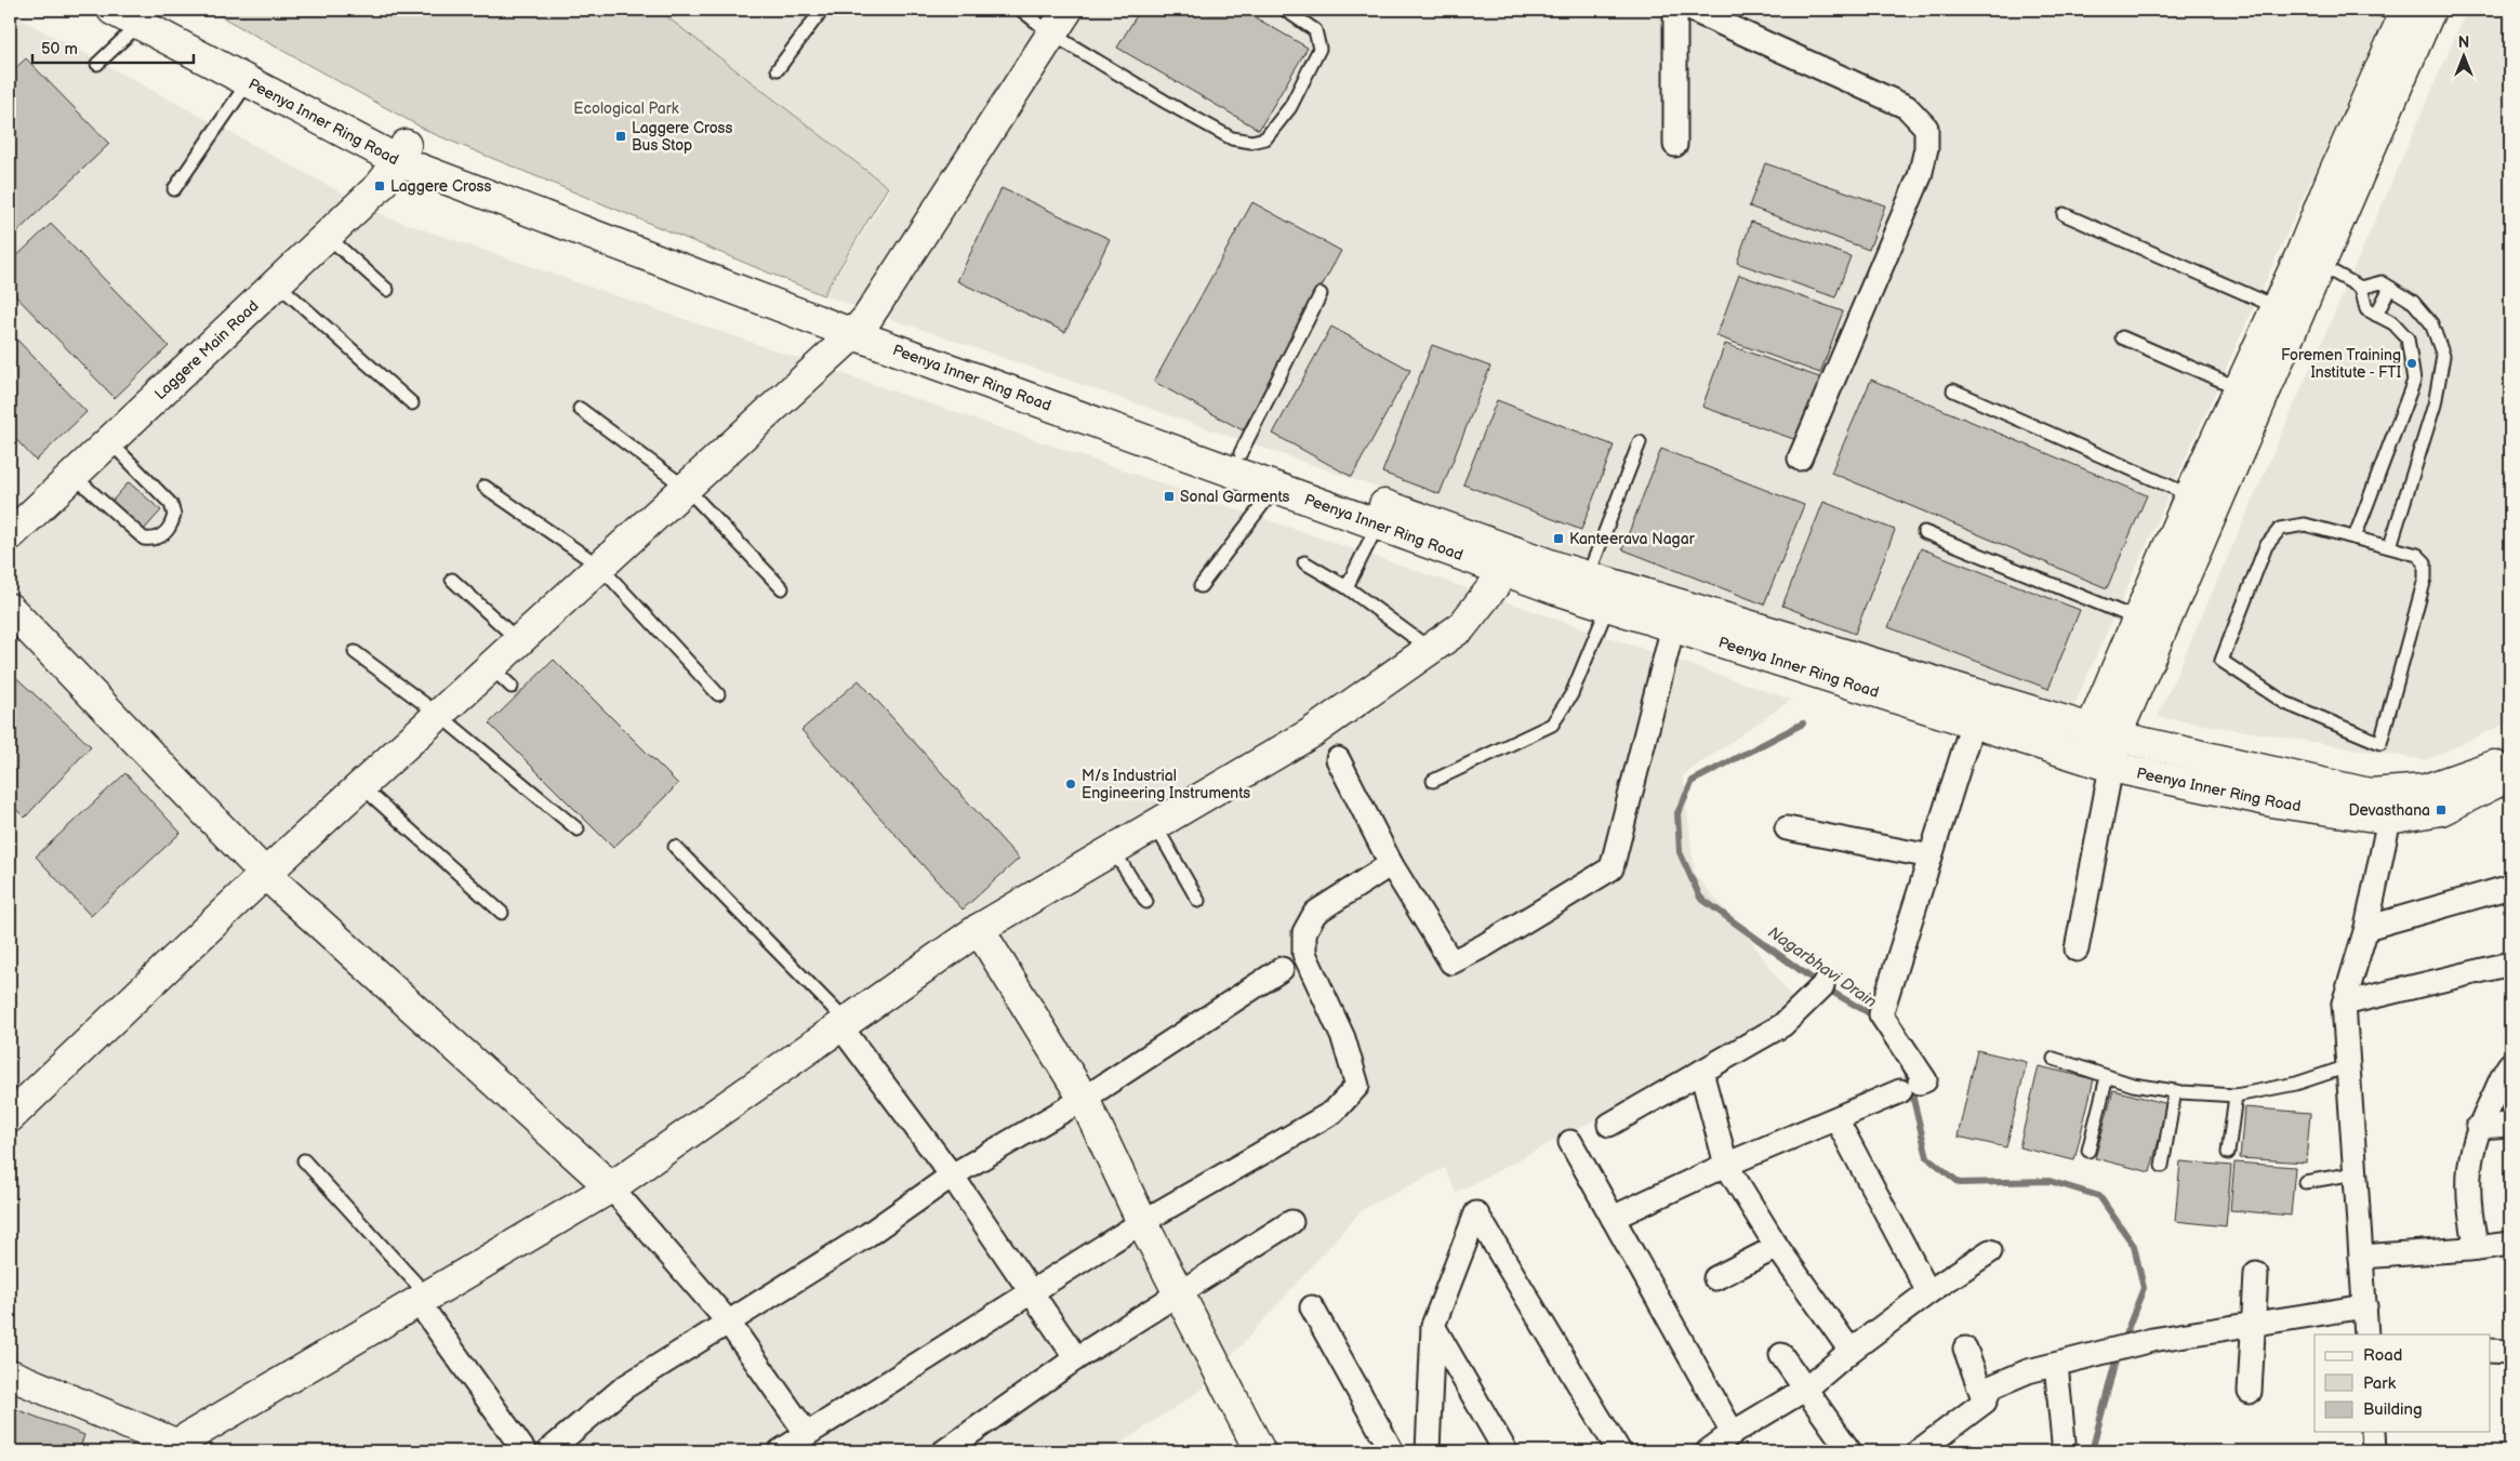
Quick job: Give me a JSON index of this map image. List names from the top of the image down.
{
  "streets": {
    "street": ["Peenya Inner Ring Road", "Laggere Main Road"]
  },
  "crossings": [
    ["Peenya Inner Ring Road", "Laggere Main Road"]
  ],
  "water": ["Nagarbhavi Drain"],
  "parks": ["Ecological Park"],
  "places": {
    "transit": [
      "Laggere Cross Bus Stop",
      "Laggere Cross",
      "Sonal Garments",
      "Kanteerava Nagar",
      "Devasthana"
    ],
    "other": ["Foremen Training Institute - FTI", "M/s Industrial Engineering Instruments"]
  },
  "legend": ["Road", "Park", "Building"],
  "scale_bar": "50 m",
  "north": "top"
}
